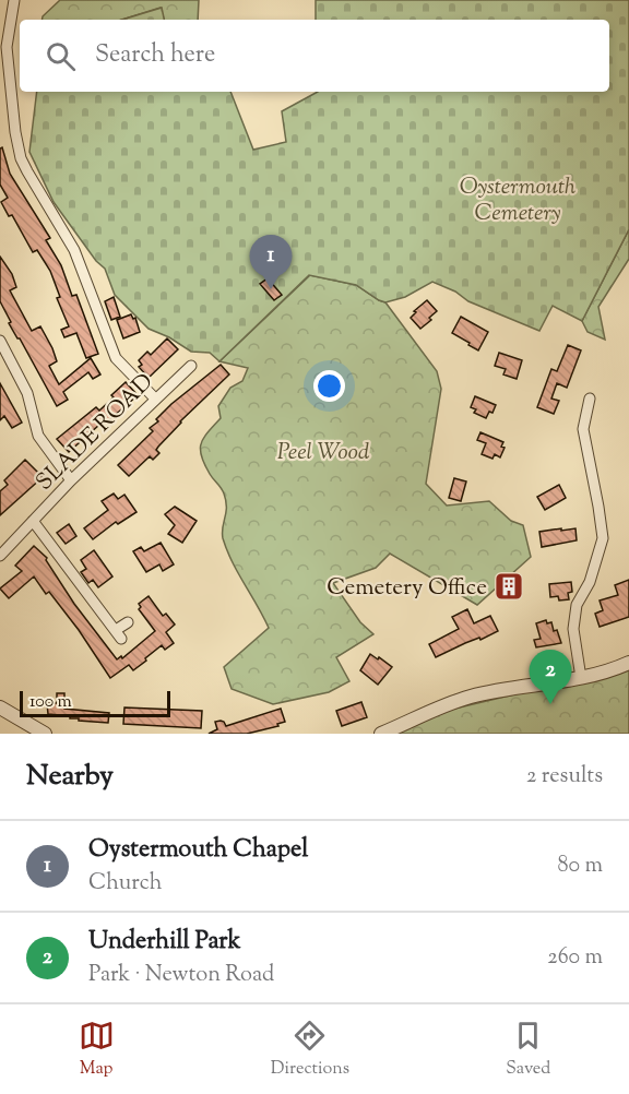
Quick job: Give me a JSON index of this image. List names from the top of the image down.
{
  "streets": {
    "street": ["SLADE ROAD"]
  },
  "parks": ["Oystermouth Cemetery", "Peel Wood"],
  "places": {
    "building": ["Cemetery Office"]
  },
  "scale_bar": "100 m",
  "page": {
    "search": "Search here",
    "pins": ["1", "2"],
    "scale": "100 m",
    "heading": ["Nearby", "2 results"],
    "list": [
      {
        "mark": "1",
        "name": "Oystermouth Chapel",
        "note": "Church",
        "value": "80 m"
      },
      {
        "mark": "2",
        "name": "Underhill Park",
        "note": "Park · Newton Road",
        "value": "260 m"
      }
    ],
    "nav": ["Map", "Directions", "Saved"]
  }
}
